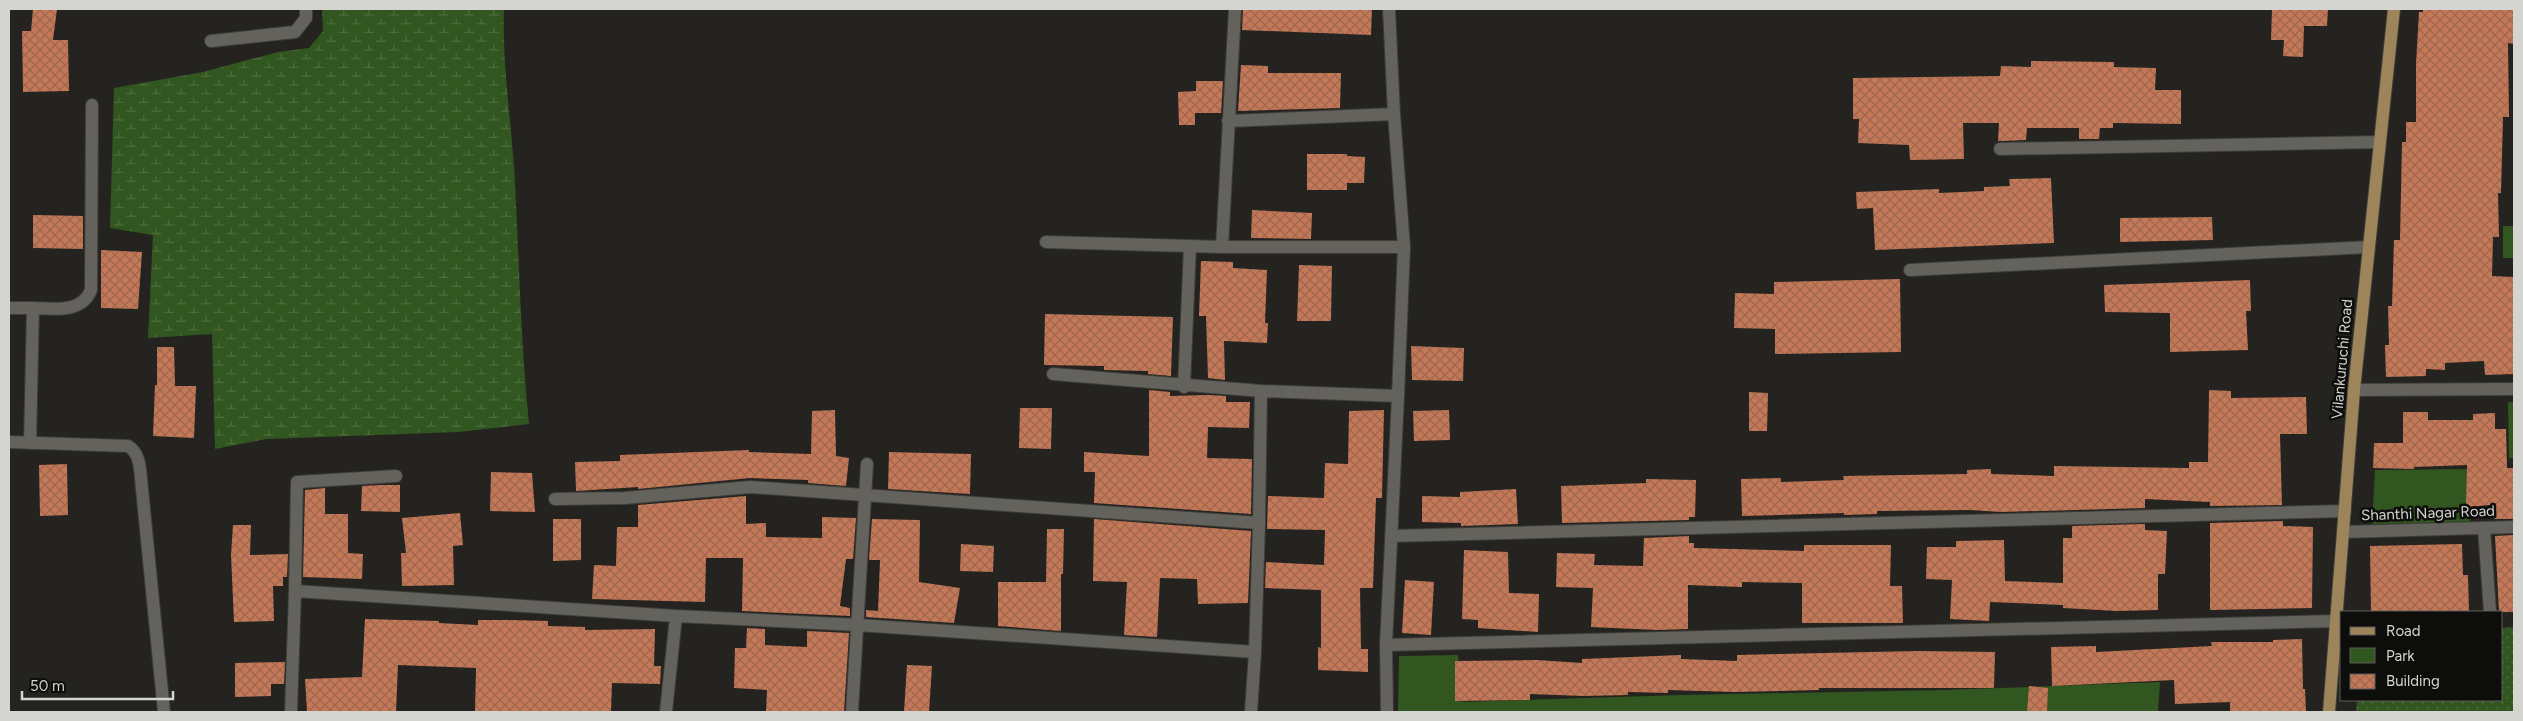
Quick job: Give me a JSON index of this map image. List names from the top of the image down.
{
  "streets": {
    "main road": ["Vilankuruchi Road"],
    "street": ["Shanthi Nagar Road"]
  },
  "crossings": [
    ["Vilankuruchi Road", "Shanthi Nagar Road"]
  ],
  "legend": ["Road", "Park", "Building"],
  "scale_bar": "50 m"
}
